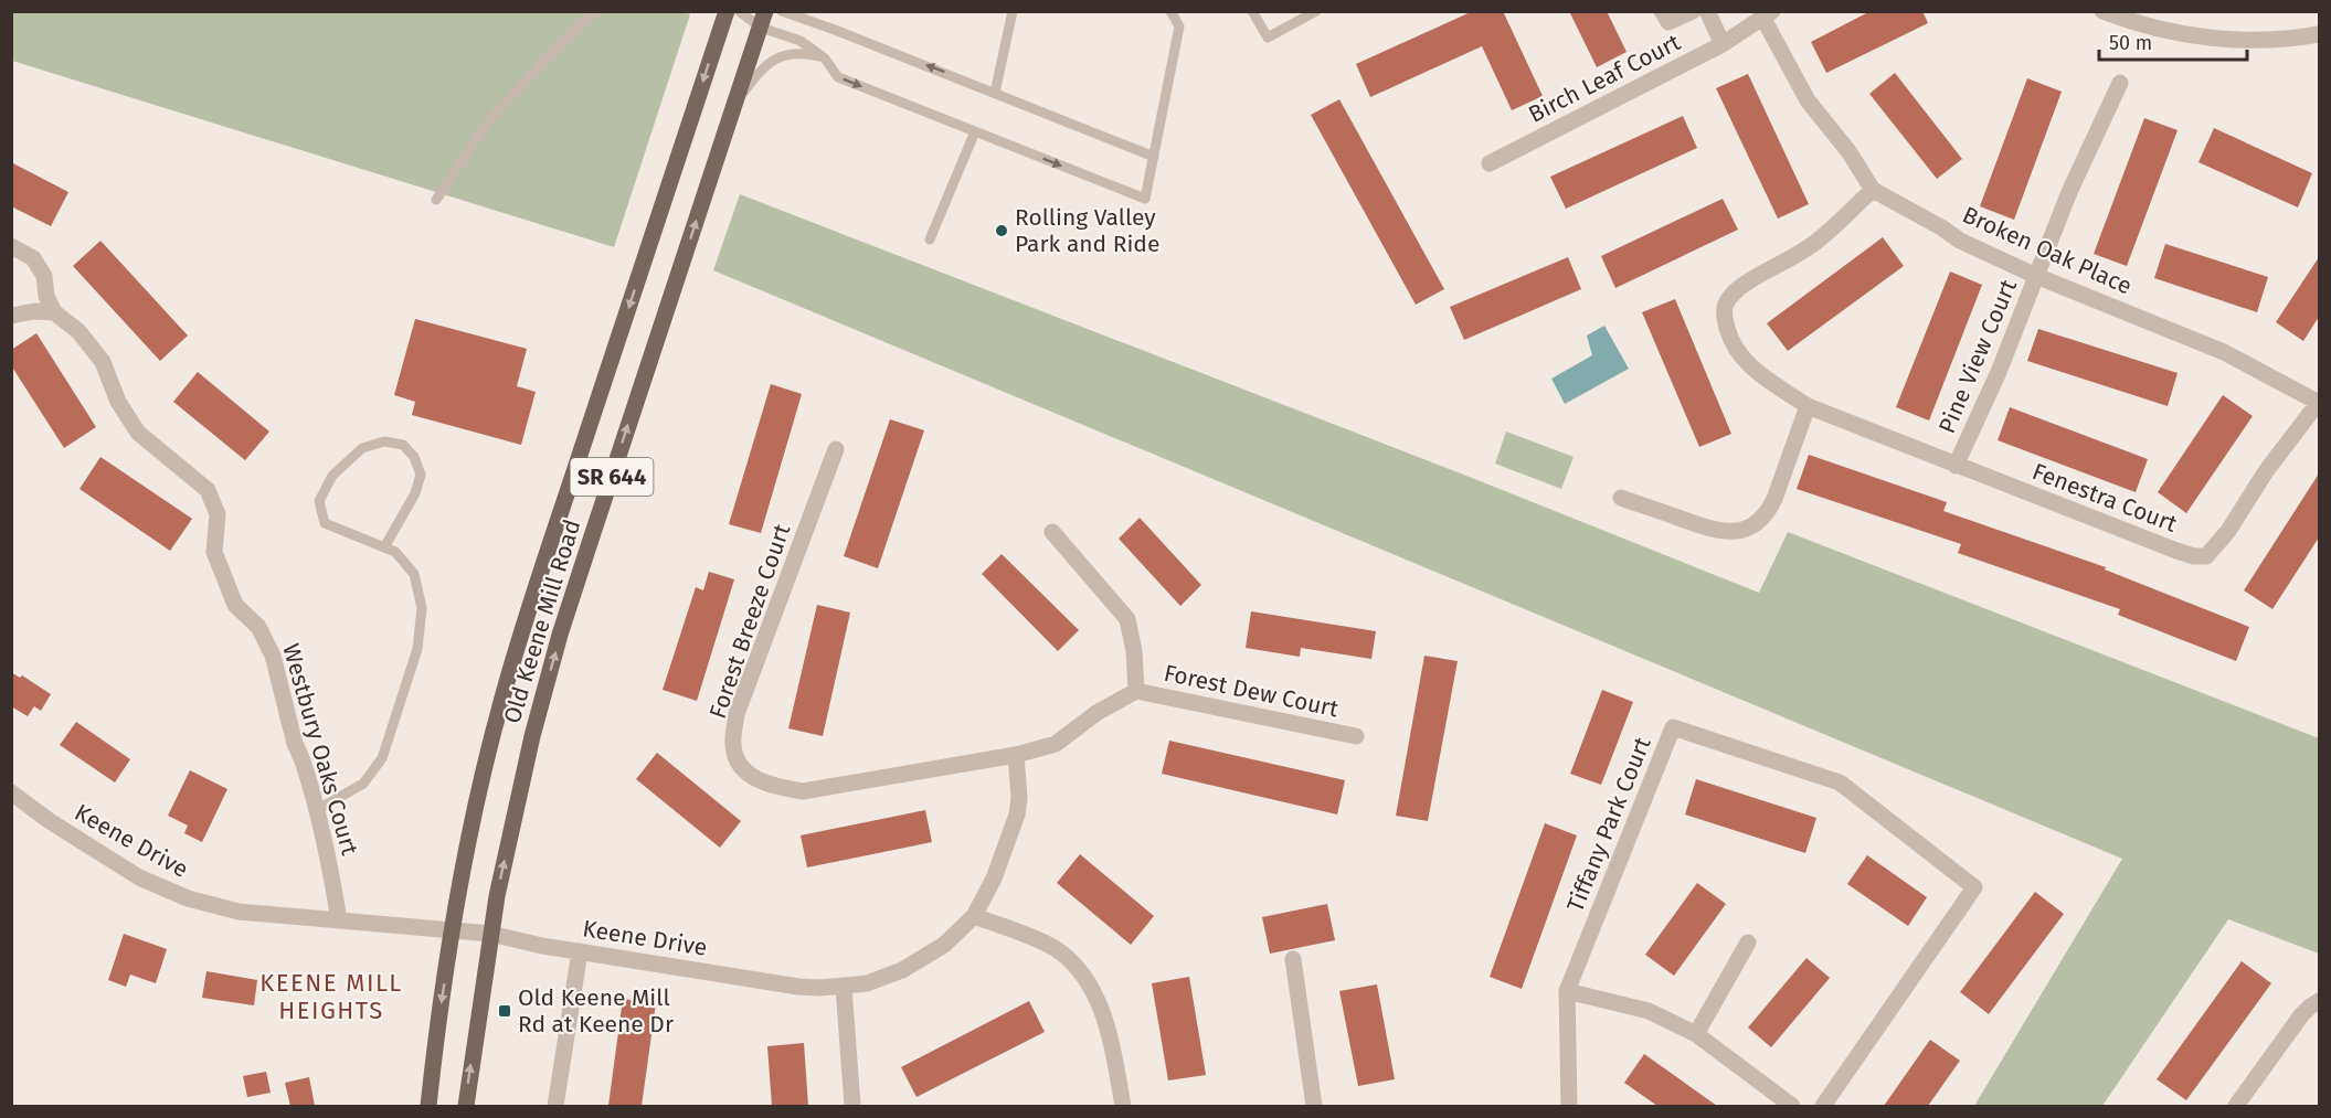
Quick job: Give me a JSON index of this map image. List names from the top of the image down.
{
  "streets": {
    "main road": ["SR 644", "Old Keene Mill Road"],
    "street": [
      "Birch Leaf Court",
      "Broken Oak Place",
      "Pine View Court",
      "Fenestra Court",
      "Forest Breeze Court",
      "Forest Dew Court",
      "Westbury Oaks Court",
      "Tiffany Park Court",
      "Keene Drive"
    ]
  },
  "crossings": [
    ["Birch Leaf Court", "Broken Oak Place"],
    ["Broken Oak Place", "Pine View Court"],
    ["Broken Oak Place", "Fenestra Court"],
    ["Pine View Court", "Fenestra Court"],
    ["Old Keene Mill Road", "Keene Drive"],
    ["Forest Breeze Court", "Keene Drive"],
    ["Westbury Oaks Court", "Keene Drive"]
  ],
  "districts": ["KEENE MILL HEIGHTS"],
  "places": {
    "other": ["Rolling Valley Park and Ride"],
    "transit": ["Old Keene Mill Rd at Keene Dr"]
  },
  "scale_bar": "50 m"
}
